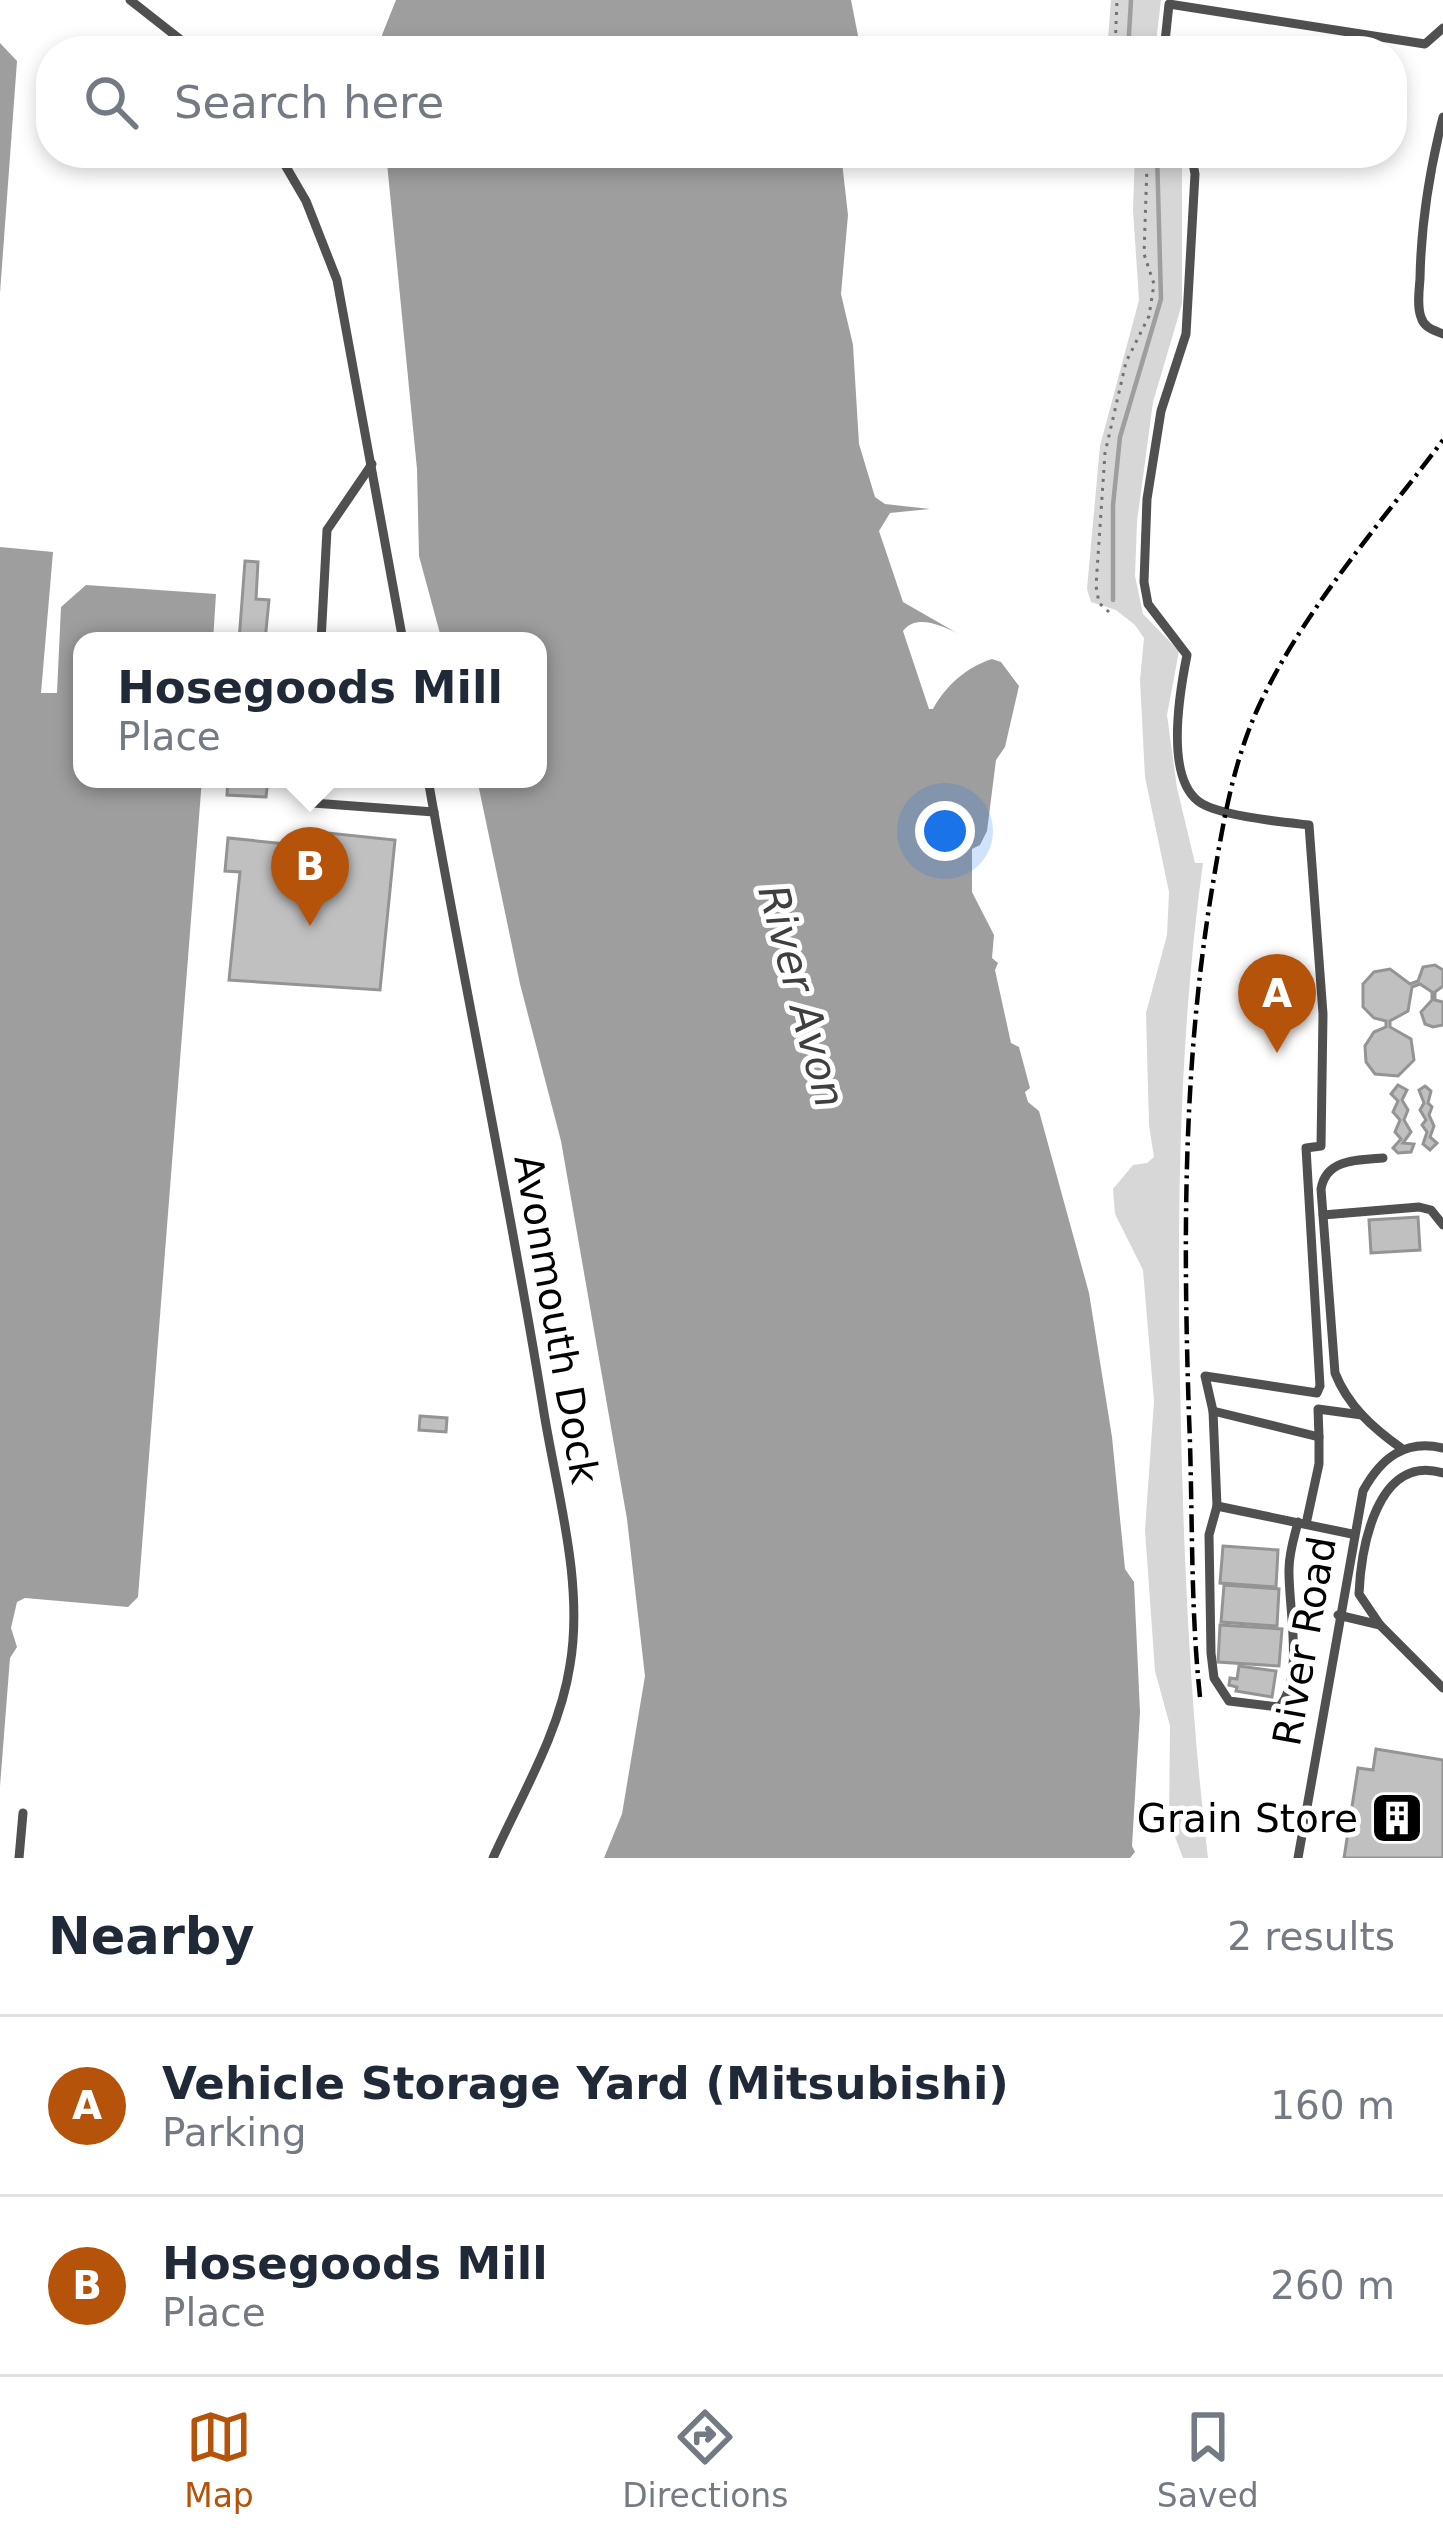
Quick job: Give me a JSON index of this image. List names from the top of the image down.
{
  "streets": {
    "lane": ["Avonmouth Dock", "River Road"]
  },
  "water": ["River Avon"],
  "places": {
    "building": ["Grain Store"]
  },
  "page": {
    "search": "Search here",
    "popup": ["Hosegoods Mill", "Place"],
    "pins": ["B", "A"],
    "heading": ["Nearby", "2 results"],
    "list": [
      {
        "mark": "A",
        "name": "Vehicle Storage Yard (Mitsubishi)",
        "note": "Parking",
        "value": "160 m"
      },
      {
        "mark": "B",
        "name": "Hosegoods Mill",
        "note": "Place",
        "value": "260 m"
      }
    ],
    "nav": ["Map", "Directions", "Saved"]
  }
}
